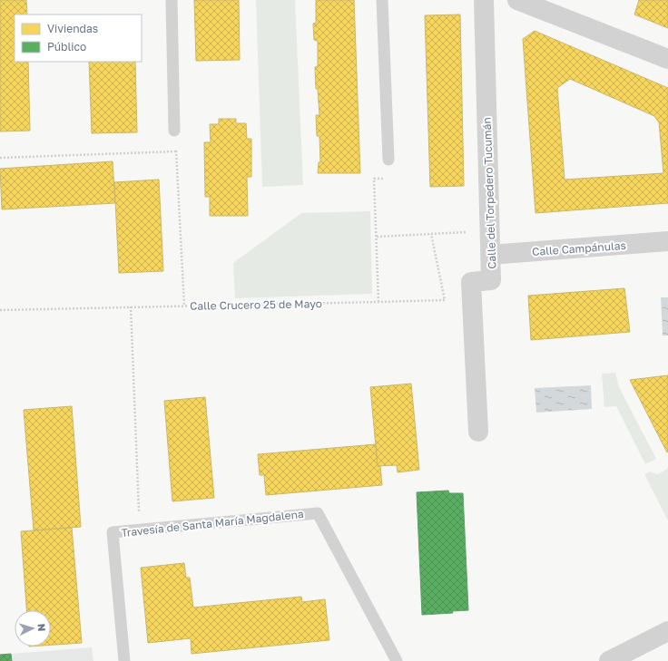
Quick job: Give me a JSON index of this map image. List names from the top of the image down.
{
  "streets": {
    "street": ["Calle del Torpedero Tucumán", "Calle Campánulas"],
    "lane": ["Travesía de Santa María Magdalena"],
    "path": ["Calle Crucero 25 de Mayo"]
  },
  "crossings": [
    ["Calle del Torpedero Tucumán", "Calle Campánulas"]
  ],
  "legend": ["Viviendas", "Público"],
  "north": "right"
}
